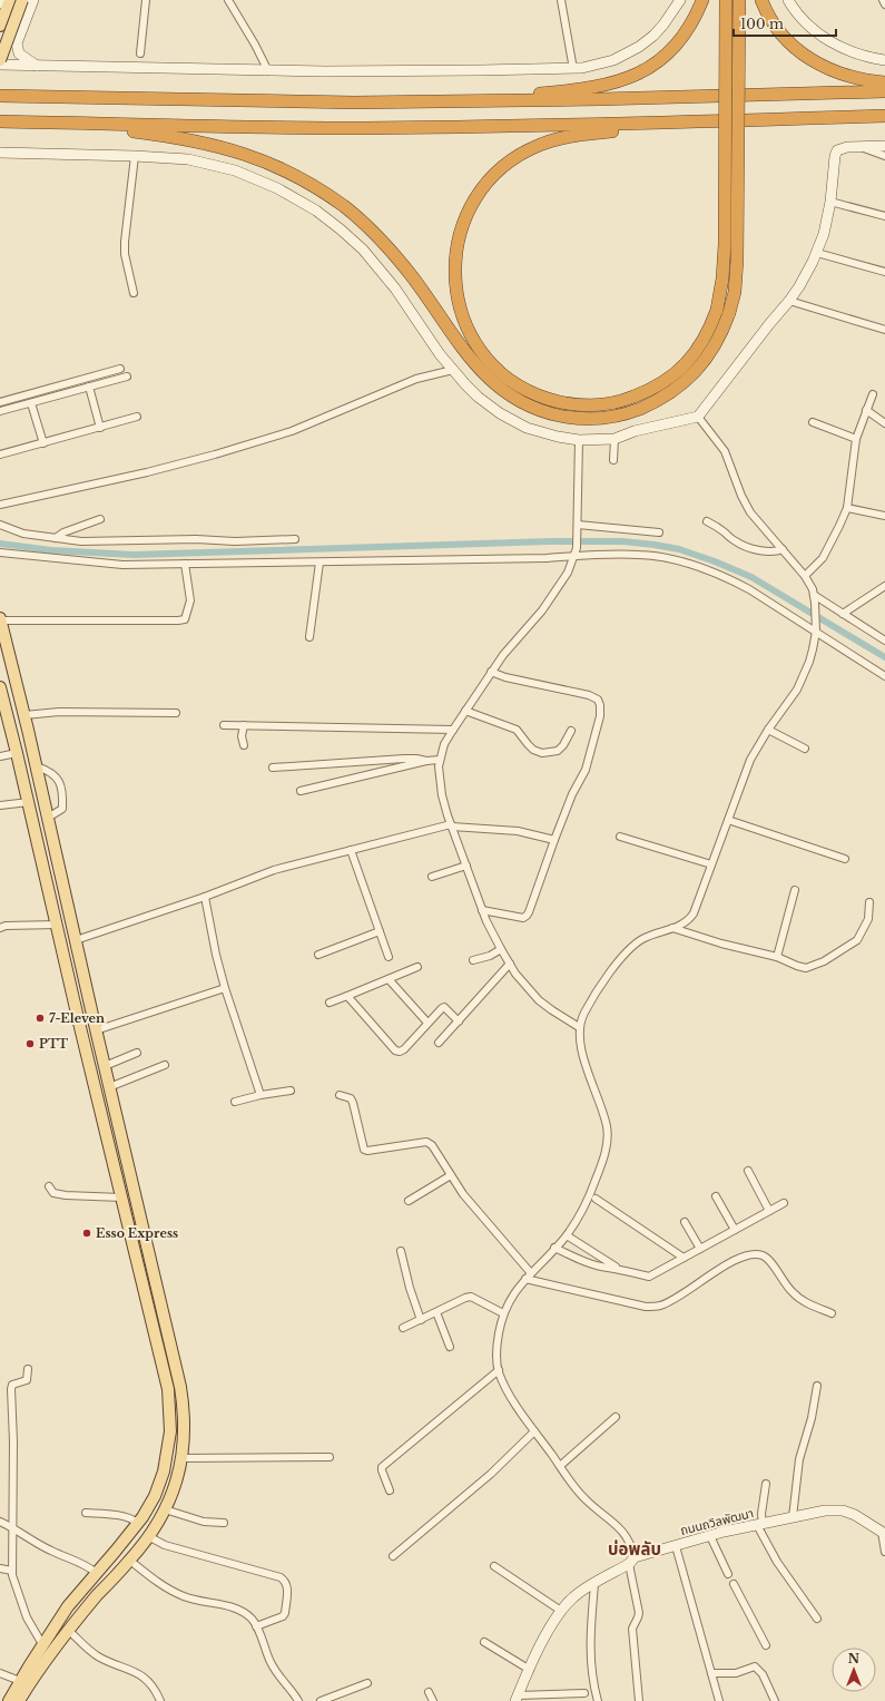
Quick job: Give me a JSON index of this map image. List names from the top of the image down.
{
  "streets": {
    "main road": ["ถนนถวิลพัฒนา"]
  },
  "districts": ["บ่อพลับ"],
  "places": ["7-Eleven", "PTT", "Esso Express"],
  "scale_bar": "100 m",
  "north": "top"
}
